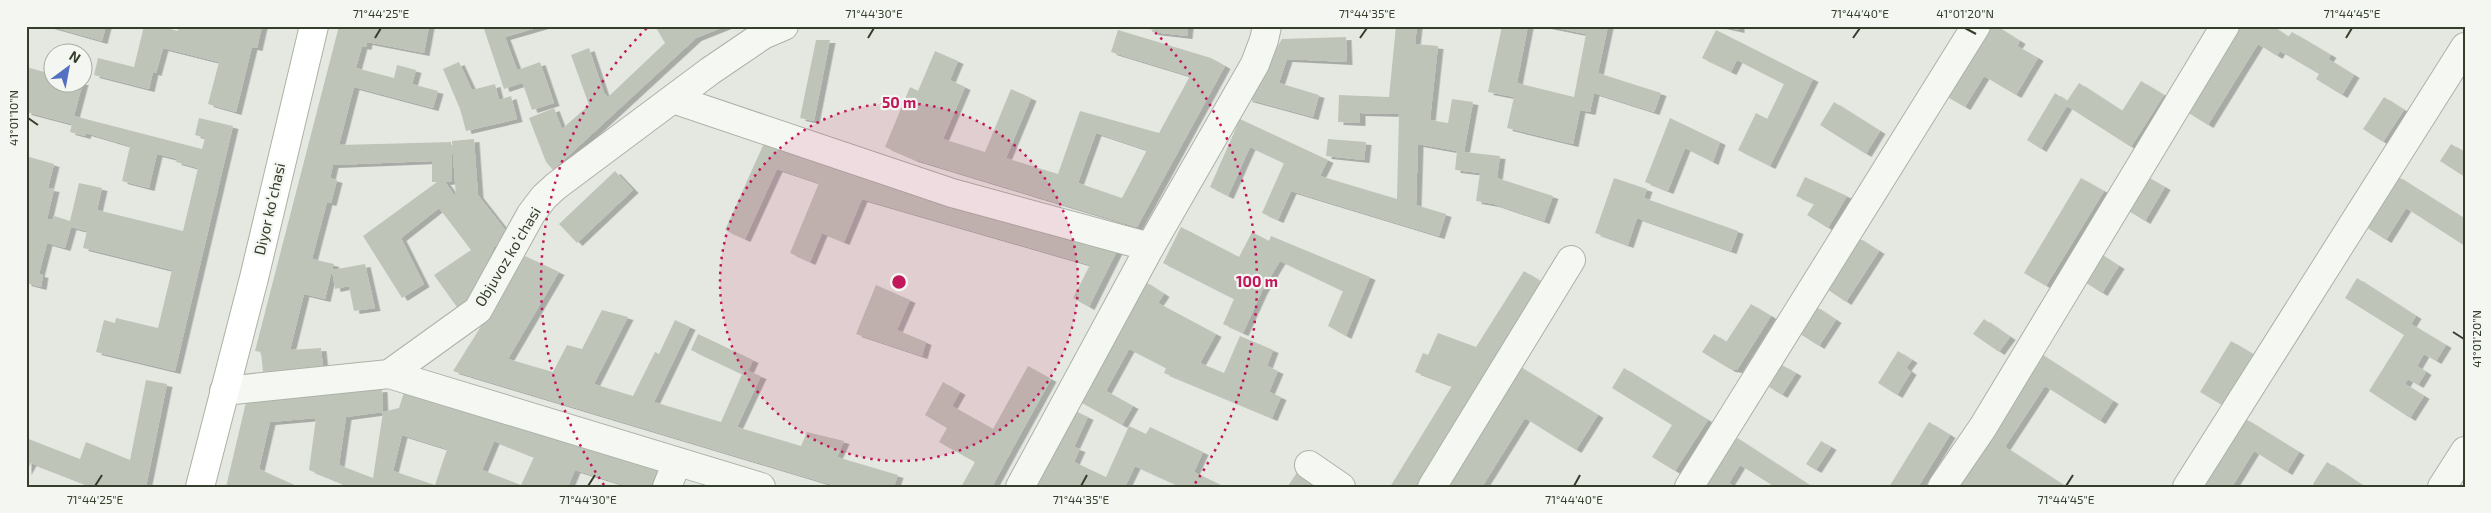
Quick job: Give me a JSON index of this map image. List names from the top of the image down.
{
  "streets": {
    "main road": ["Diyor koʻchasi"],
    "street": ["Objuvoz koʻchasi"]
  },
  "crossings": [
    ["Diyor koʻchasi", "Objuvoz koʻchasi"]
  ],
  "north": "top right",
  "coordinates": [
    "71°44'25\"E",
    "71°44'30\"E",
    "71°44'35\"E",
    "71°44'40\"E",
    "41°01'20\"N",
    "71°44'45\"E",
    "41°01'10\"N"
  ],
  "rings": ["50 m", "100 m"]
}
